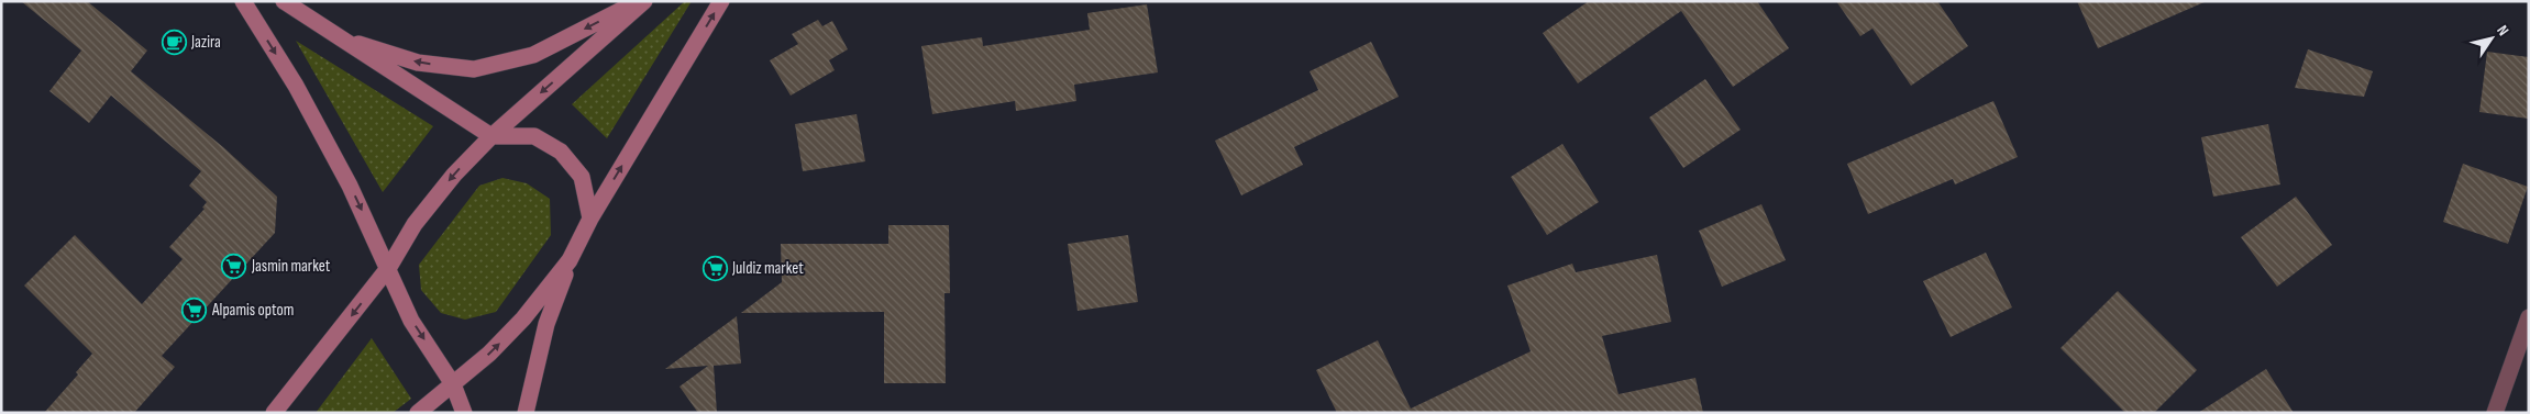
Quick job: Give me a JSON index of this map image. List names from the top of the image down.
{
  "places": {
    "cafe": ["Jazira"],
    "supermarket": ["Jasmin market", "Juldiz market", "Alpamis optom"]
  },
  "north": "top right"
}
